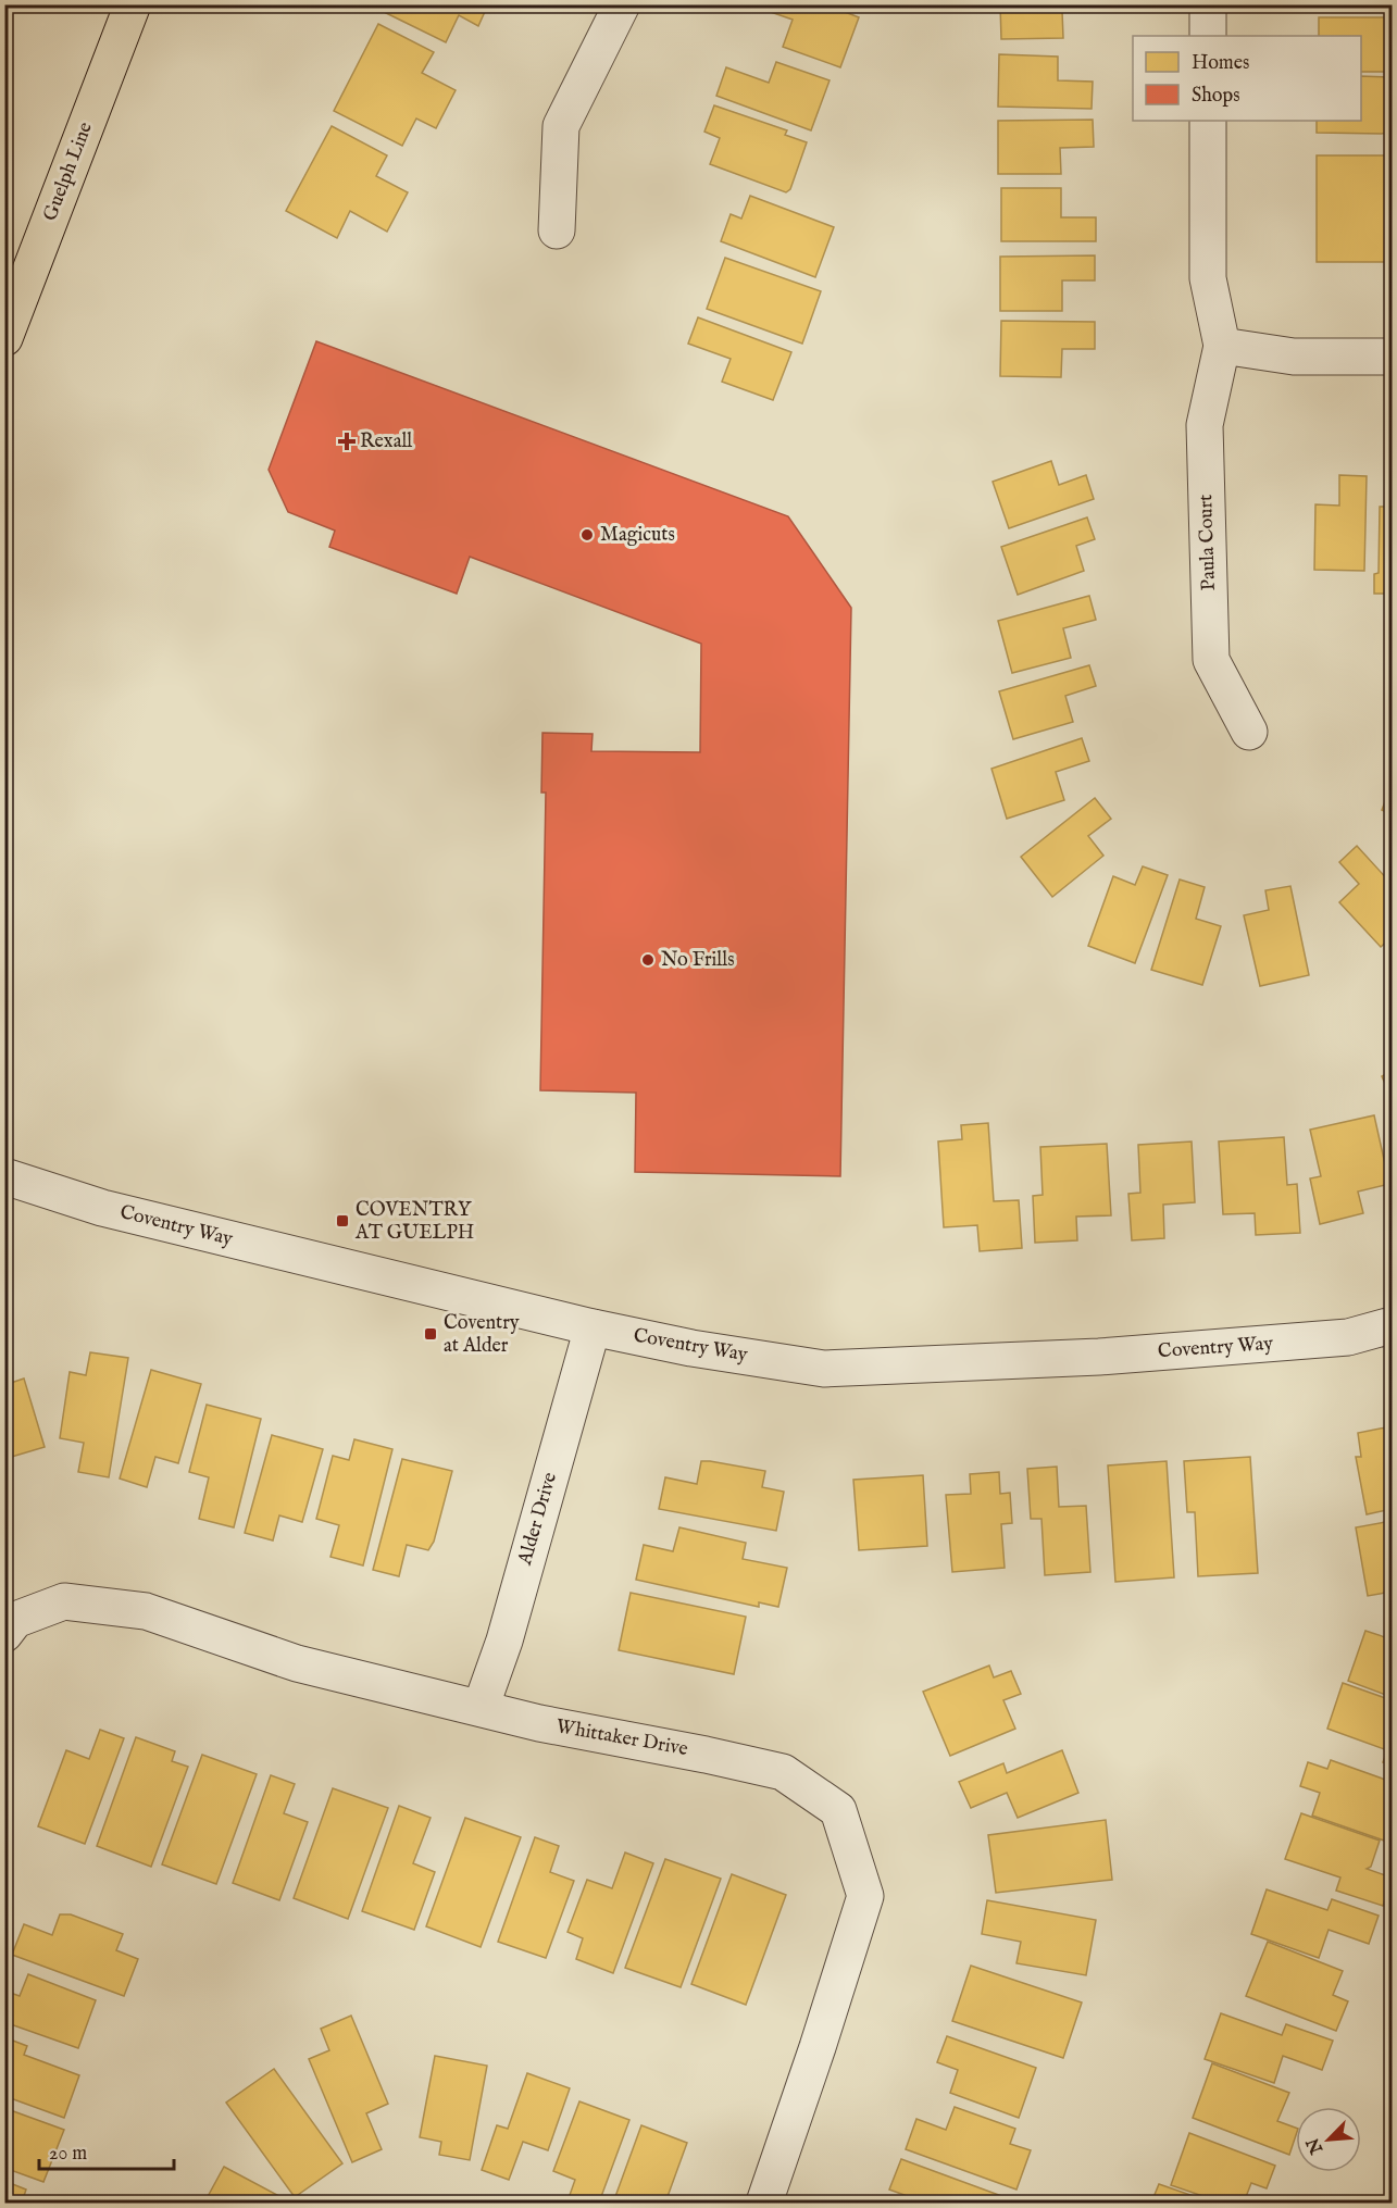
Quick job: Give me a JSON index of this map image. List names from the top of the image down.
{
  "streets": {
    "main road": ["Guelph Line"],
    "street": [
      "Paula Court",
      "Coventry Way",
      "Alder Drive",
      "Whittaker Drive"
    ]
  },
  "crossings": [
    ["Coventry Way", "Alder Drive"],
    ["Alder Drive", "Whittaker Drive"]
  ],
  "places": {
    "health": ["Rexall"],
    "other": ["Magicuts", "No Frills"],
    "transit": ["COVENTRY AT GUELPH", "Coventry at Alder"]
  },
  "legend": ["Homes", "Shops"],
  "scale_bar": "20 m",
  "north": "bottom left"
}
